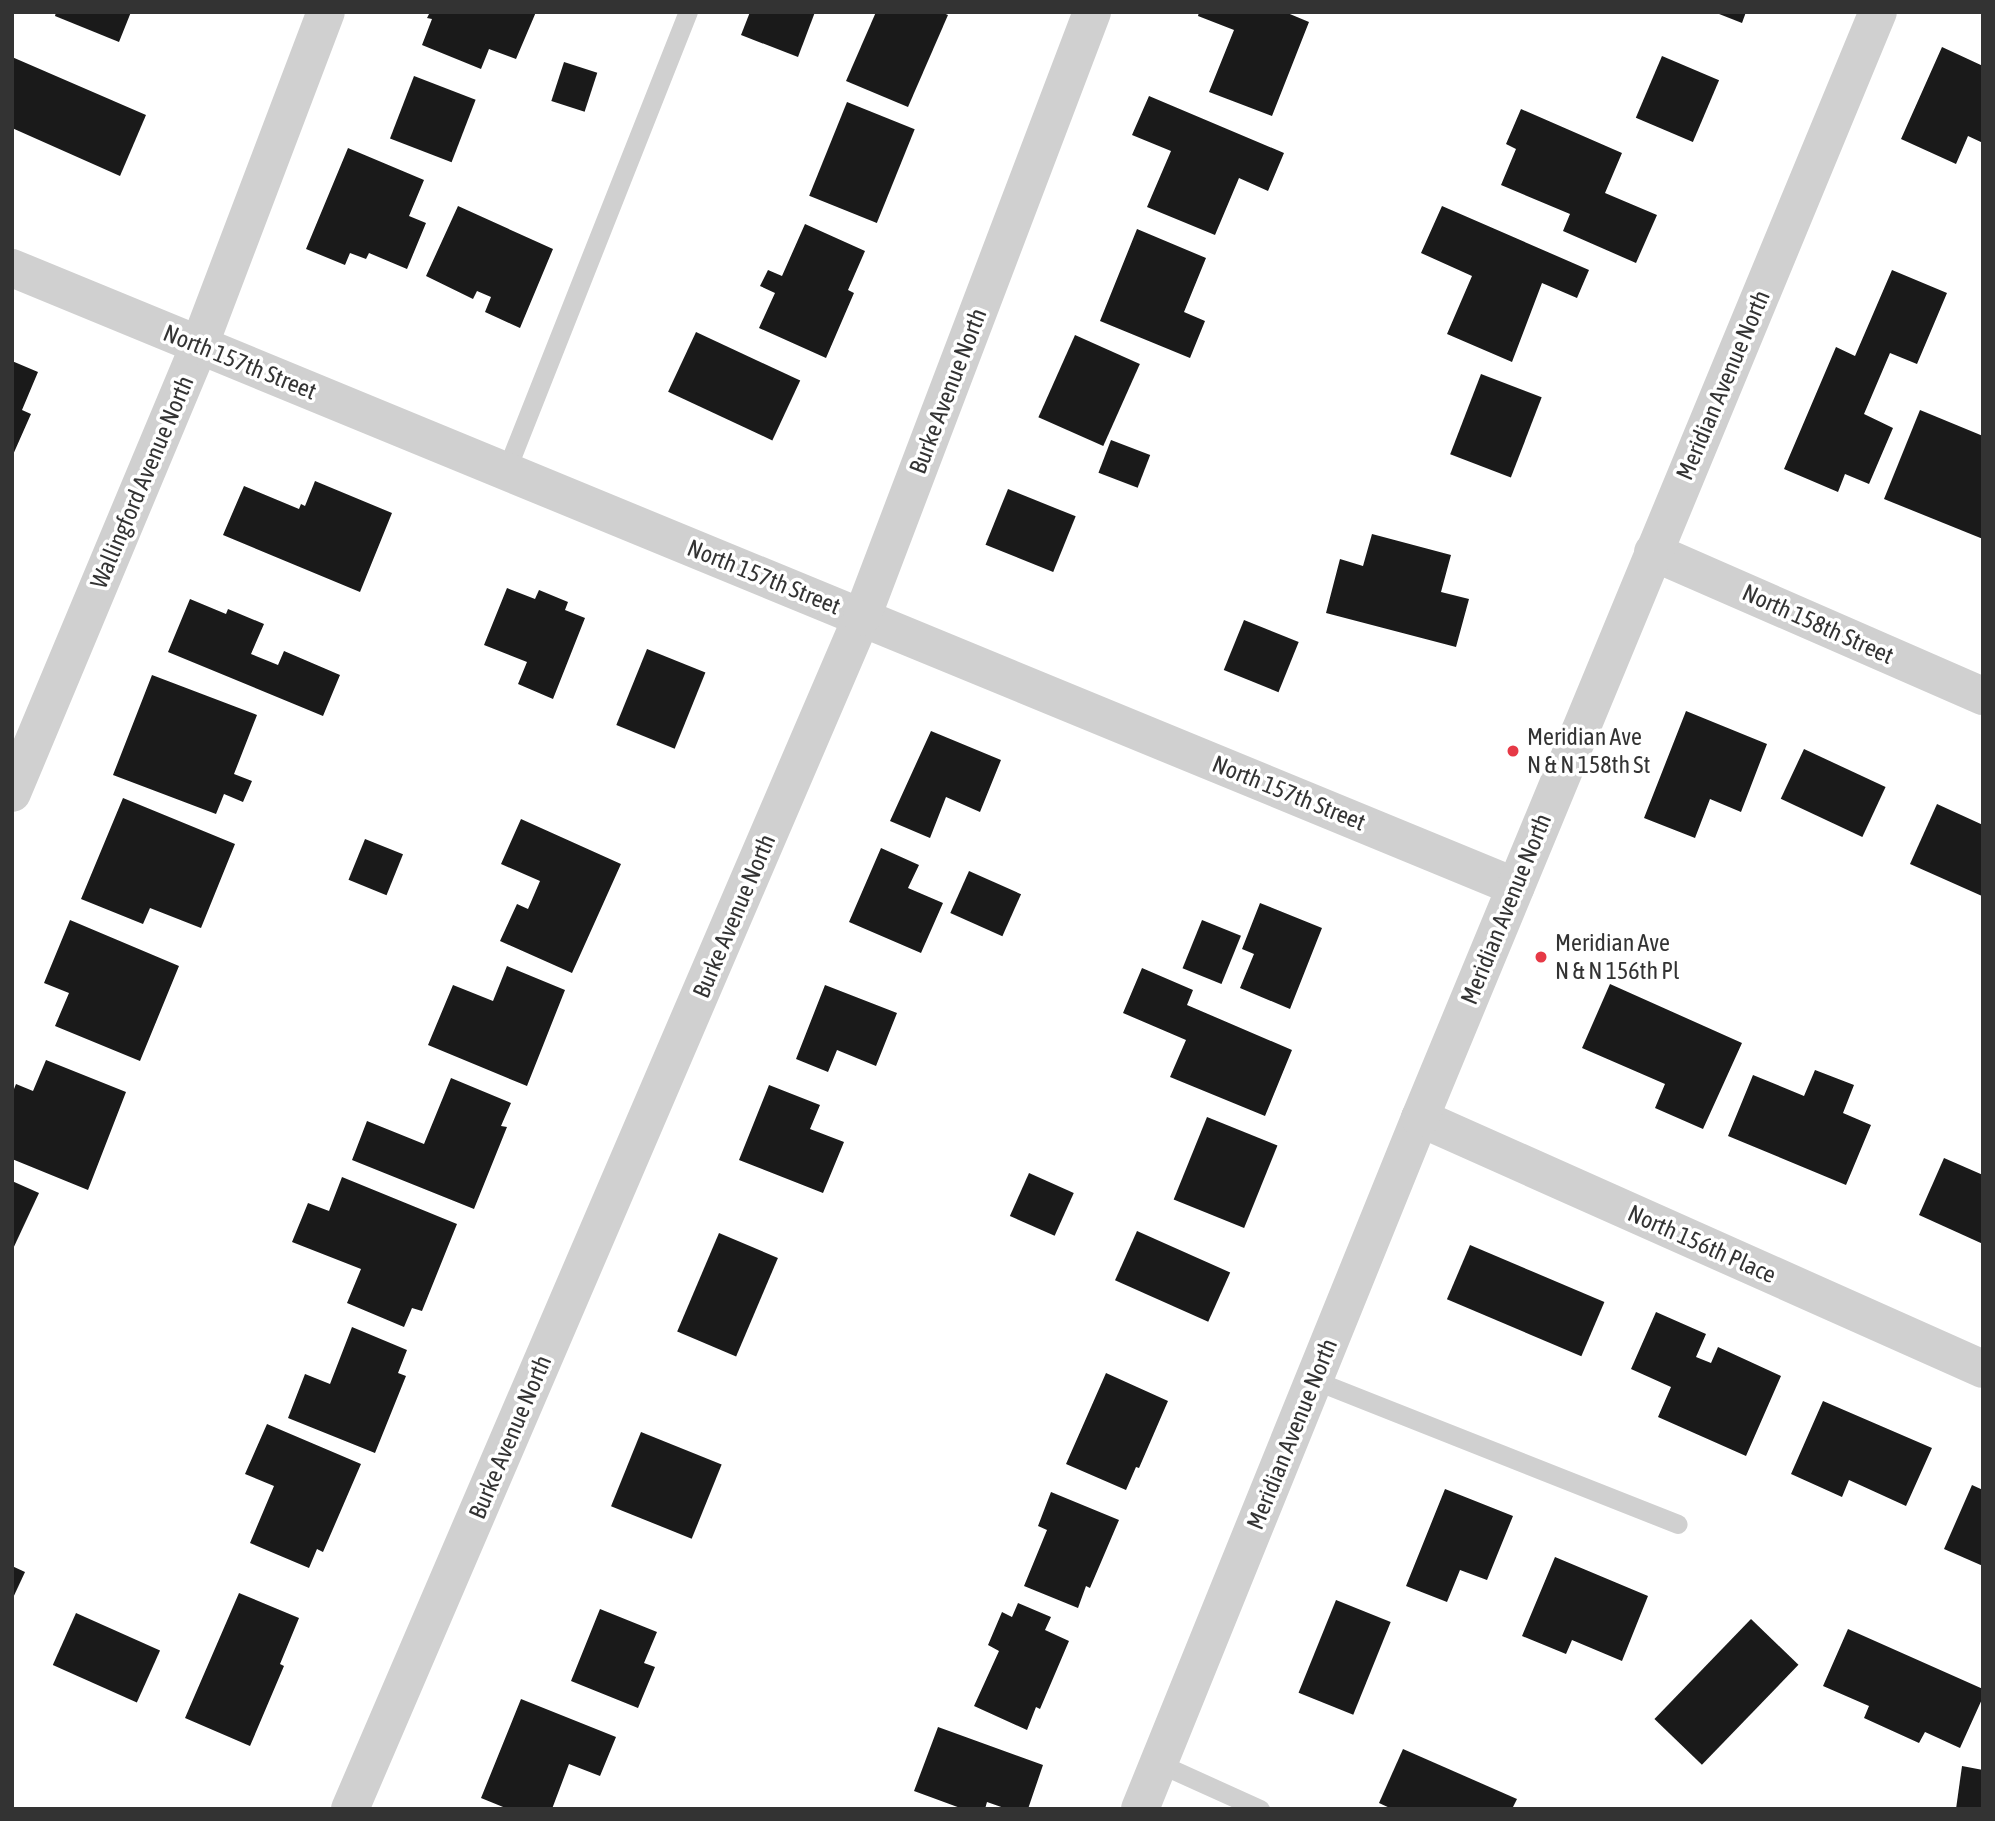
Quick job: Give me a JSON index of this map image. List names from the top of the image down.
{
  "streets": {
    "street": [
      "North 157th Street",
      "Meridian Avenue North",
      "Burke Avenue North",
      "Wallingford Avenue North",
      "North 158th Street",
      "North 156th Place"
    ]
  },
  "crossings": [
    ["North 157th Street", "Meridian Avenue North"],
    ["North 157th Street", "Burke Avenue North"],
    ["North 157th Street", "Wallingford Avenue North"],
    ["Meridian Avenue North", "North 158th Street"],
    ["Meridian Avenue North", "North 156th Place"]
  ],
  "places": ["Meridian Ave N & N 158th St", "Meridian Ave N & N 156th Pl"]
}
